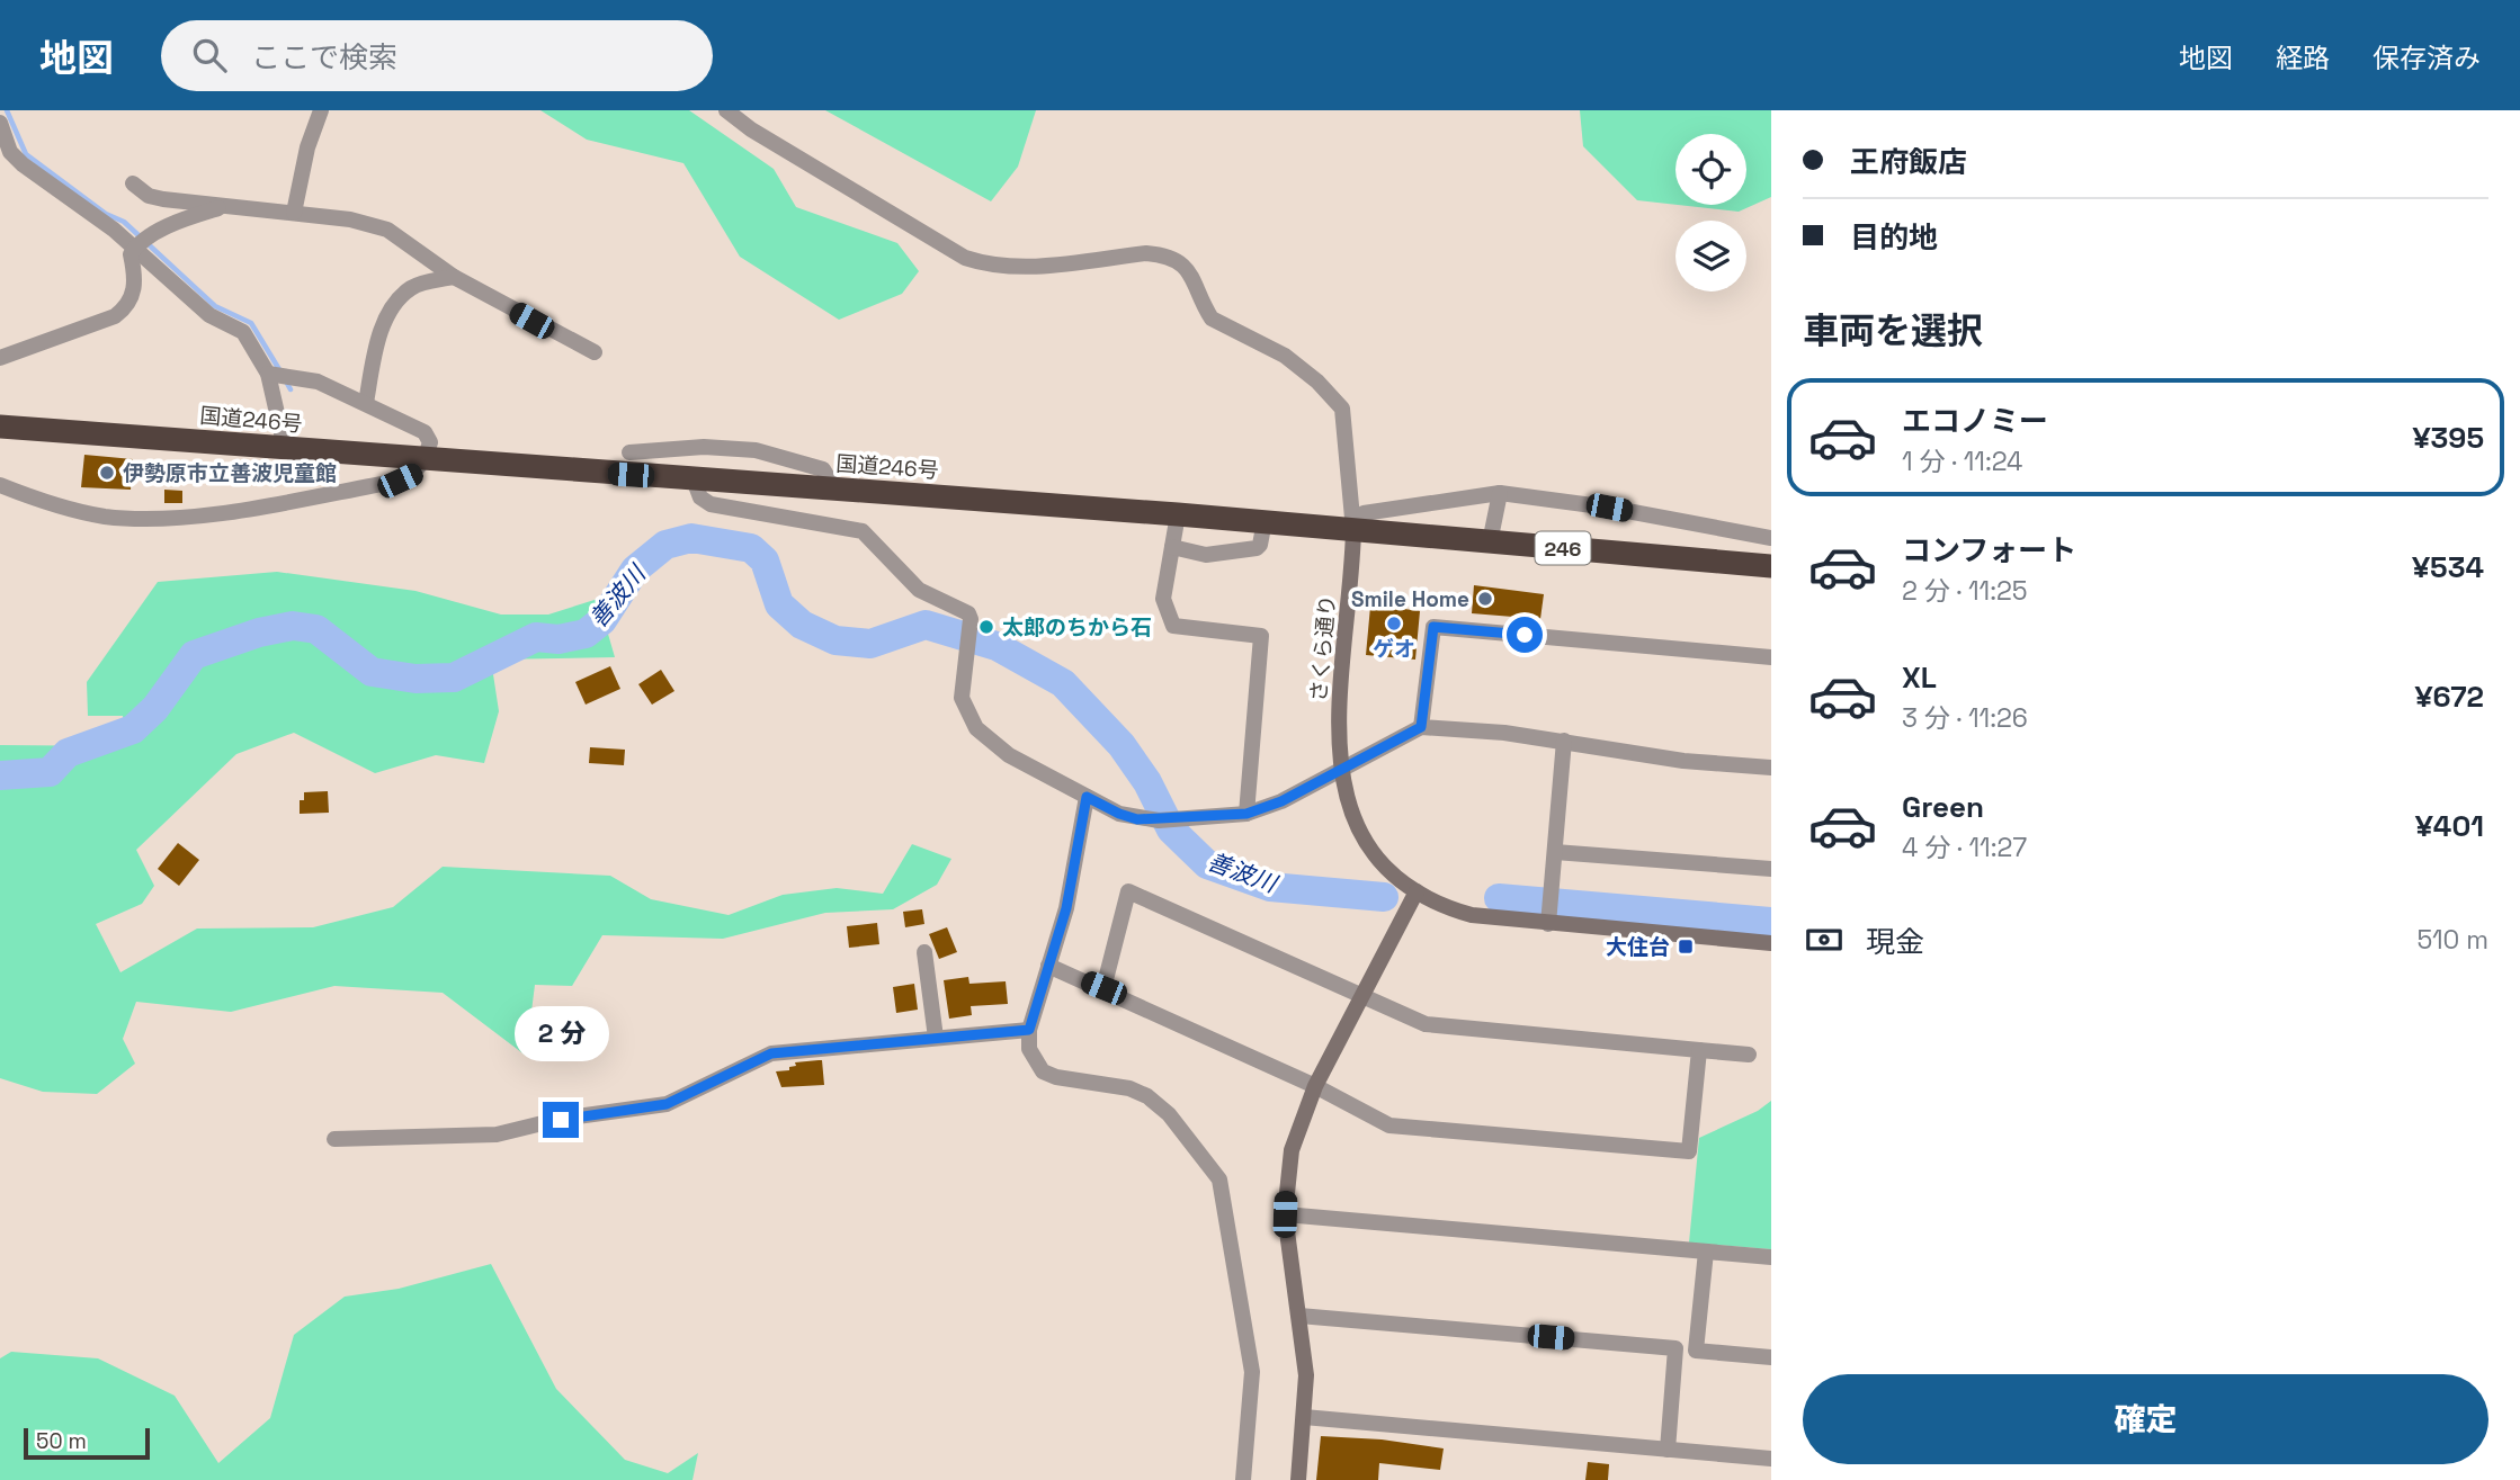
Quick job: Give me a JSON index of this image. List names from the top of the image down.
{
  "streets": {
    "highway": ["国道246号", "246"],
    "street": ["さくら通り"]
  },
  "crossings": [
    ["国道246号", "さくら通り"]
  ],
  "water": ["善波川"],
  "places": {
    "other": [
      "伊勢原市立善波児童館",
      "Smile Home",
      "ゲオ",
      "太郎のちから石"
    ],
    "transit": ["大住台"]
  },
  "scale_bar": "50 m",
  "page": {
    "header": "地図",
    "search": "ここで検索",
    "nav": ["地図", "経路", "保存済み"],
    "banner": ["王府飯店", "目的地"],
    "heading": "車両を選択",
    "list": [
      {
        "name": "エコノミー",
        "note": "1 分 · 11:24",
        "value": "¥395"
      },
      {
        "name": "コンフォート",
        "note": "2 分 · 11:25",
        "value": "¥534"
      },
      {
        "name": "XL",
        "note": "3 分 · 11:26",
        "value": "¥672"
      },
      {
        "name": "Green",
        "note": "4 分 · 11:27",
        "value": "¥401"
      }
    ],
    "pay": ["現金", "510 m"],
    "bubble": "2 分",
    "buttons": "確定",
    "scale": "50 m"
  }
}
